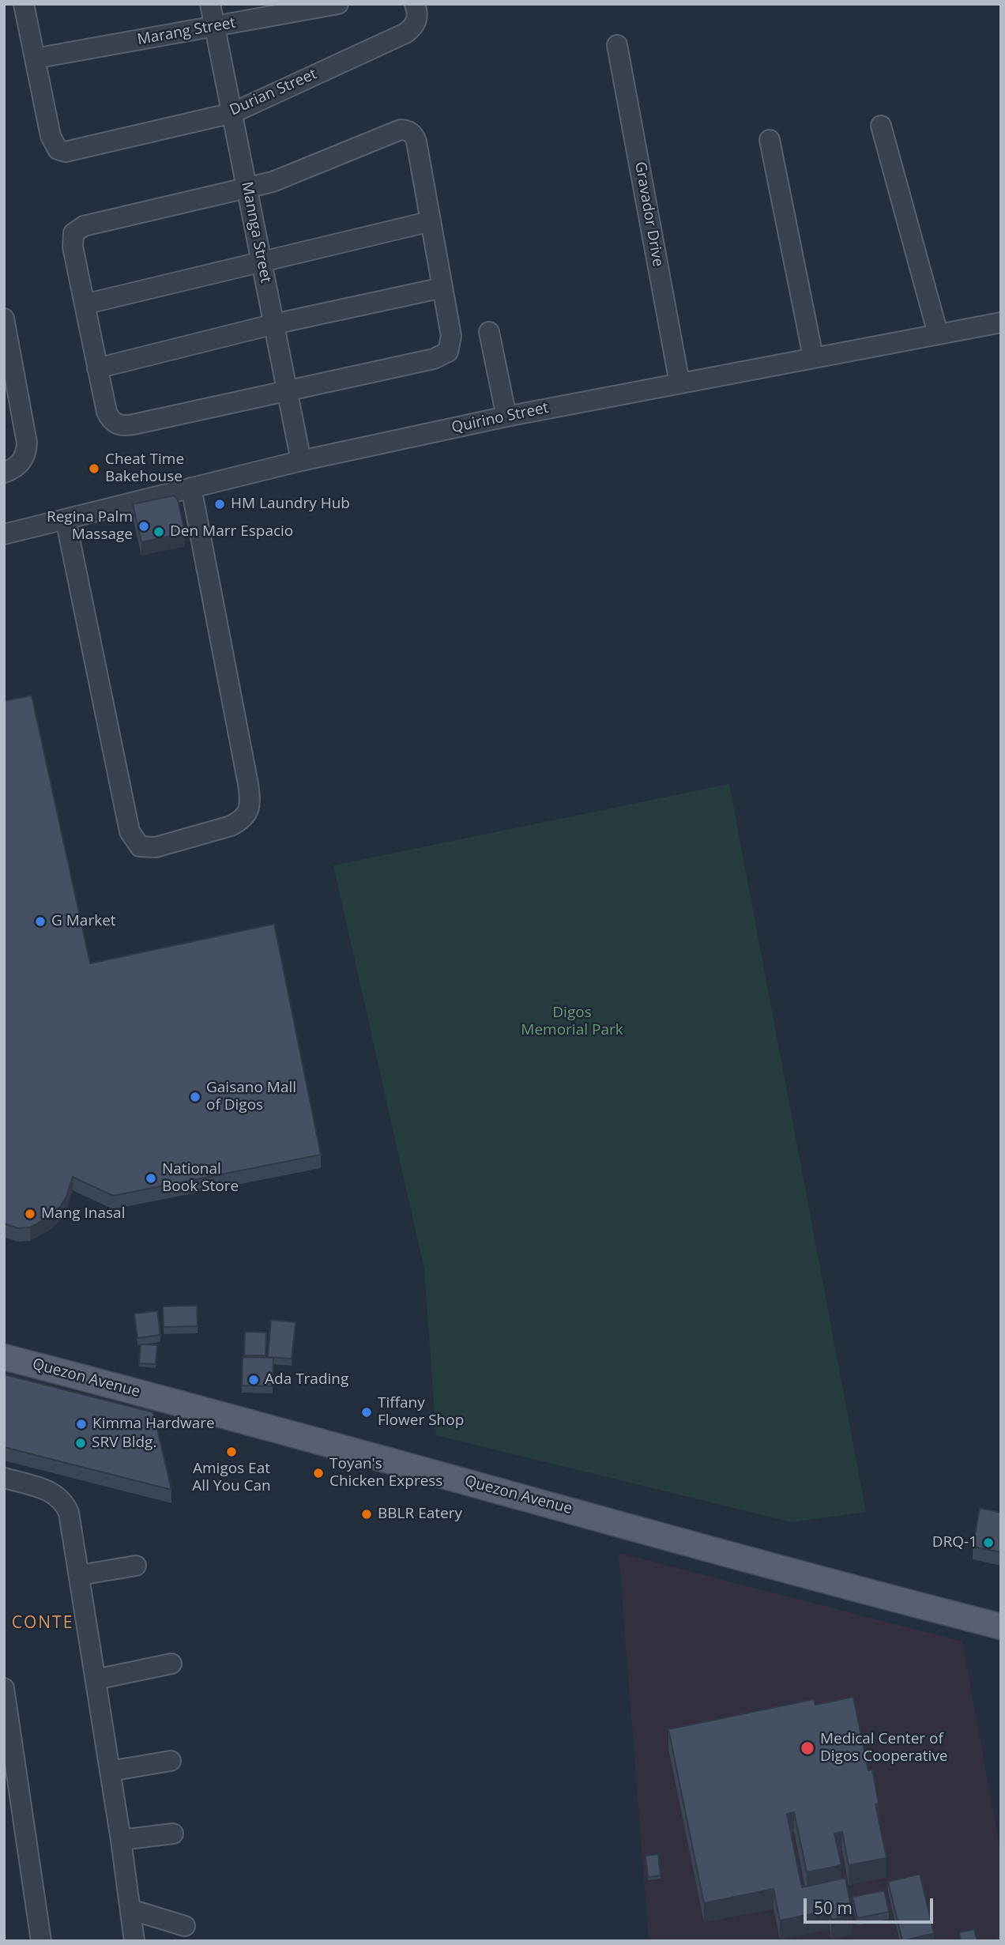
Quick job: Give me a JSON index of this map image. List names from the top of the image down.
{
  "streets": {
    "main road": ["Quezon Avenue"],
    "street": [
      "Marang Street",
      "Durian Street",
      "Gravador Drive",
      "Mannga Street",
      "Quirino Street"
    ]
  },
  "crossings": [
    ["Marang Street", "Durian Street"],
    ["Marang Street", "Mannga Street"],
    ["Durian Street", "Mannga Street"],
    ["Gravador Drive", "Quirino Street"],
    ["Mannga Street", "Quirino Street"]
  ],
  "districts": ["CONTE"],
  "parks": ["Digos Memorial Park"],
  "places": [
    "Cheat Time Bakehouse",
    "HM Laundry Hub",
    "Regina Palm Massage",
    "Den Marr Espacio",
    "G Market",
    "Gaisano Mall of Digos",
    "National Book Store",
    "Mang Inasal",
    "Ada Trading",
    "Tiffany Flower Shop",
    "Kimma Hardware",
    "SRV Bldg.",
    "Amigos Eat All You Can",
    "Toyan's Chicken Express",
    "BBLR Eatery",
    "DRQ-1",
    "Medical Center of Digos Cooperative"
  ],
  "scale_bar": "50 m"
}
